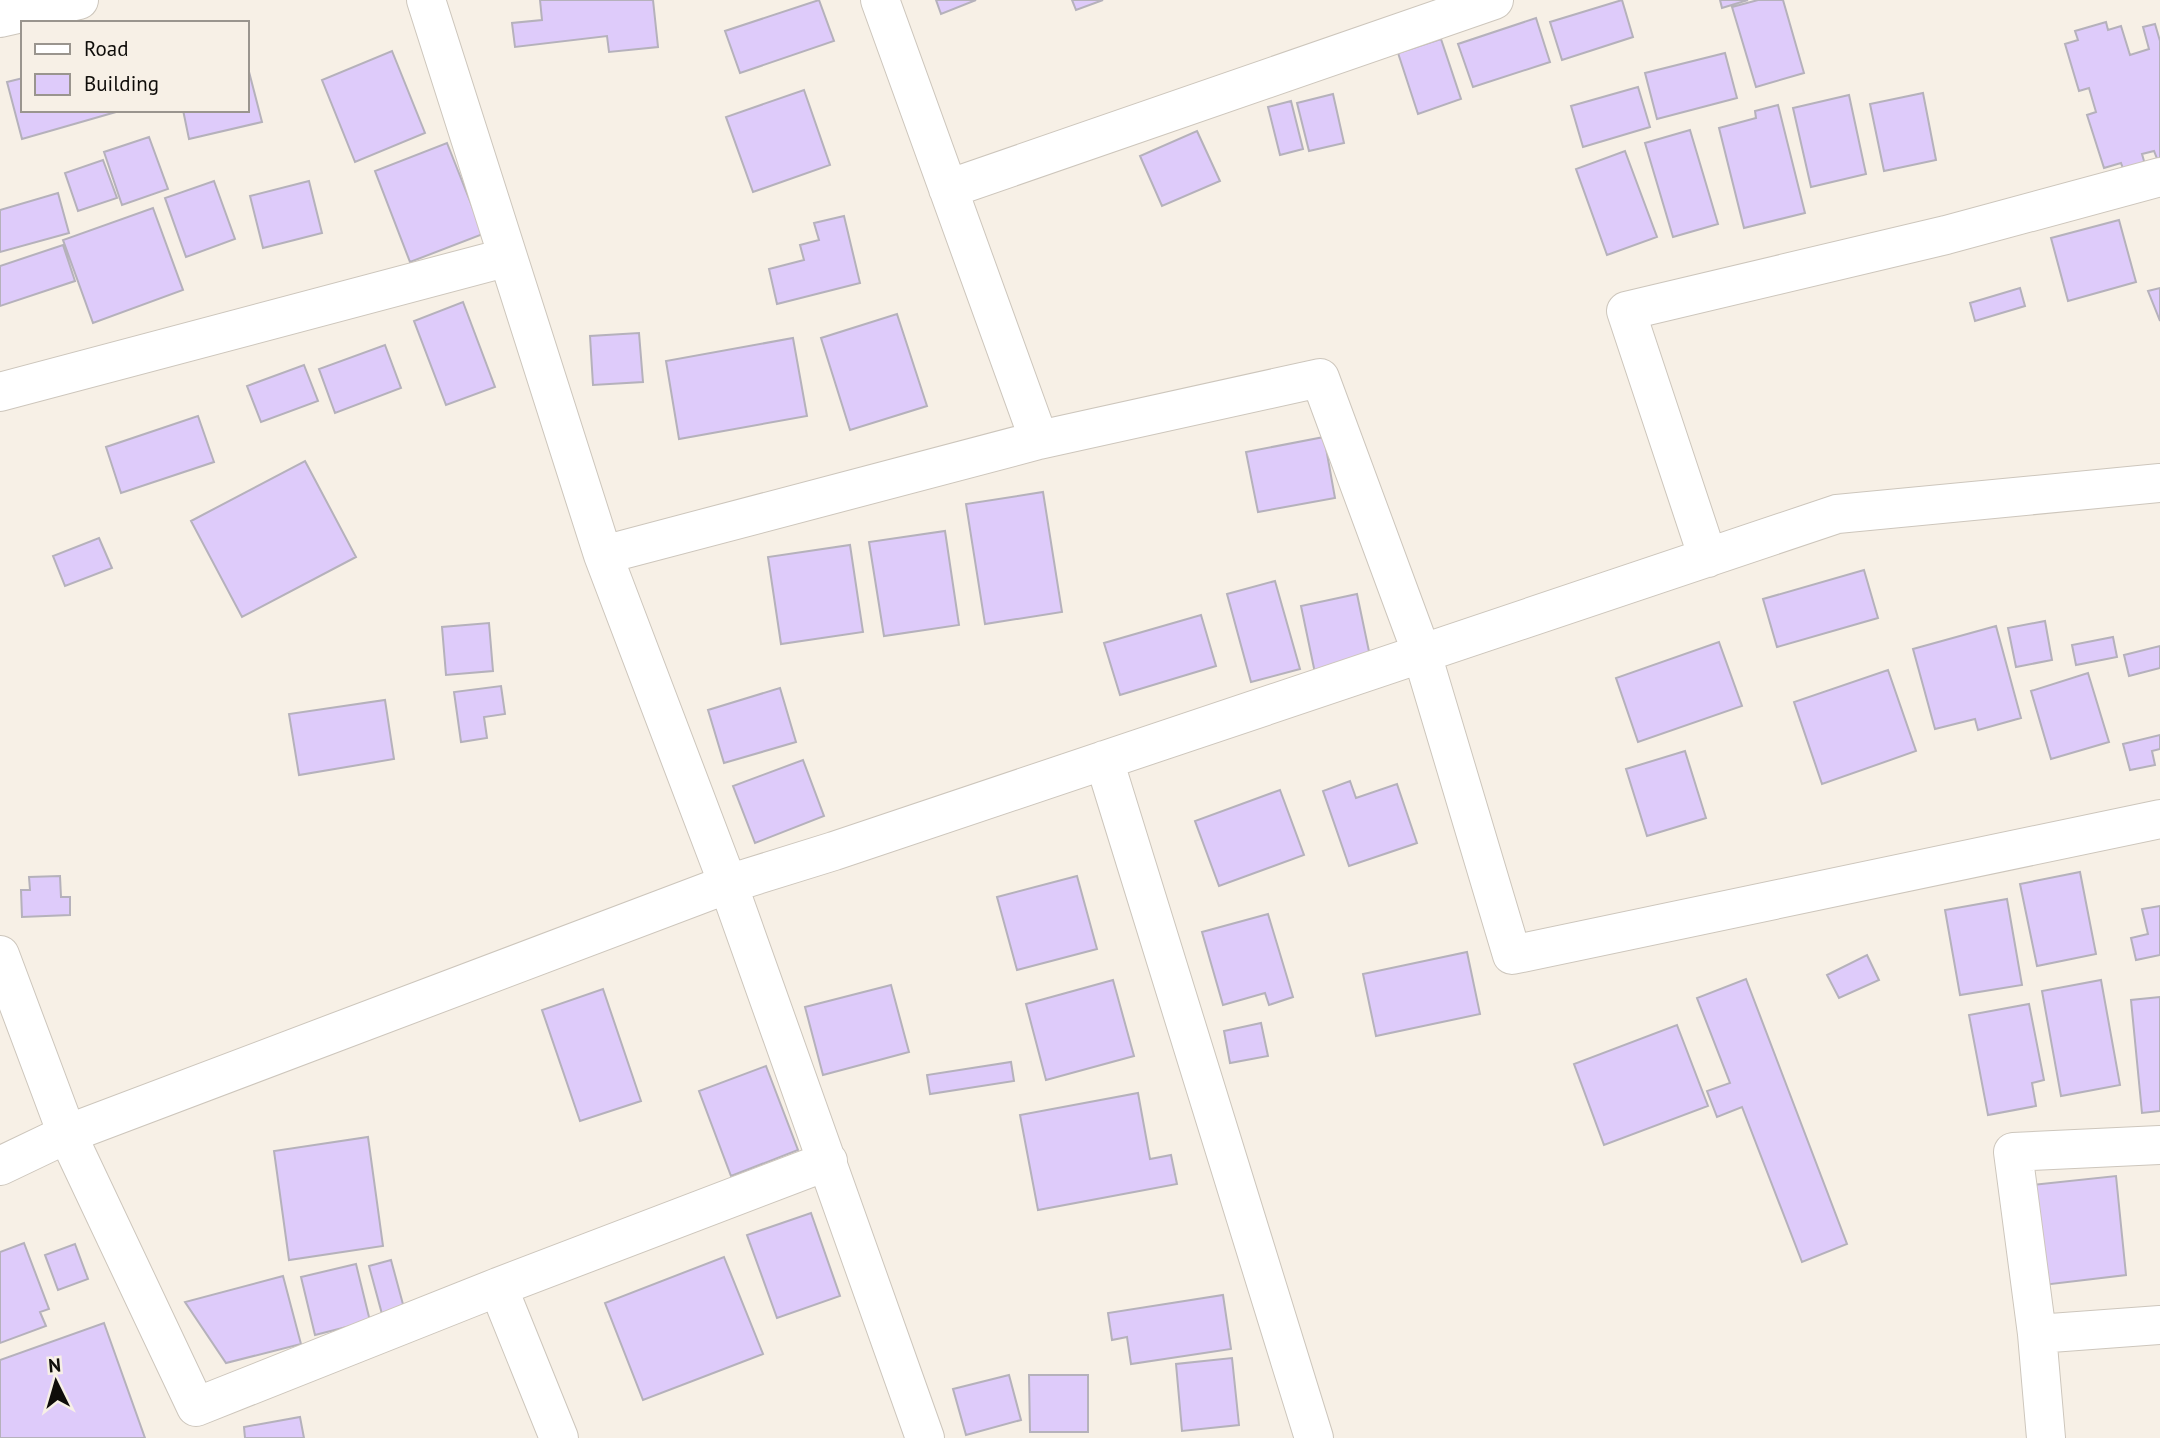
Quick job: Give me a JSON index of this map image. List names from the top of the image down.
{
  "legend": ["Road", "Building"],
  "north": "top"
}
